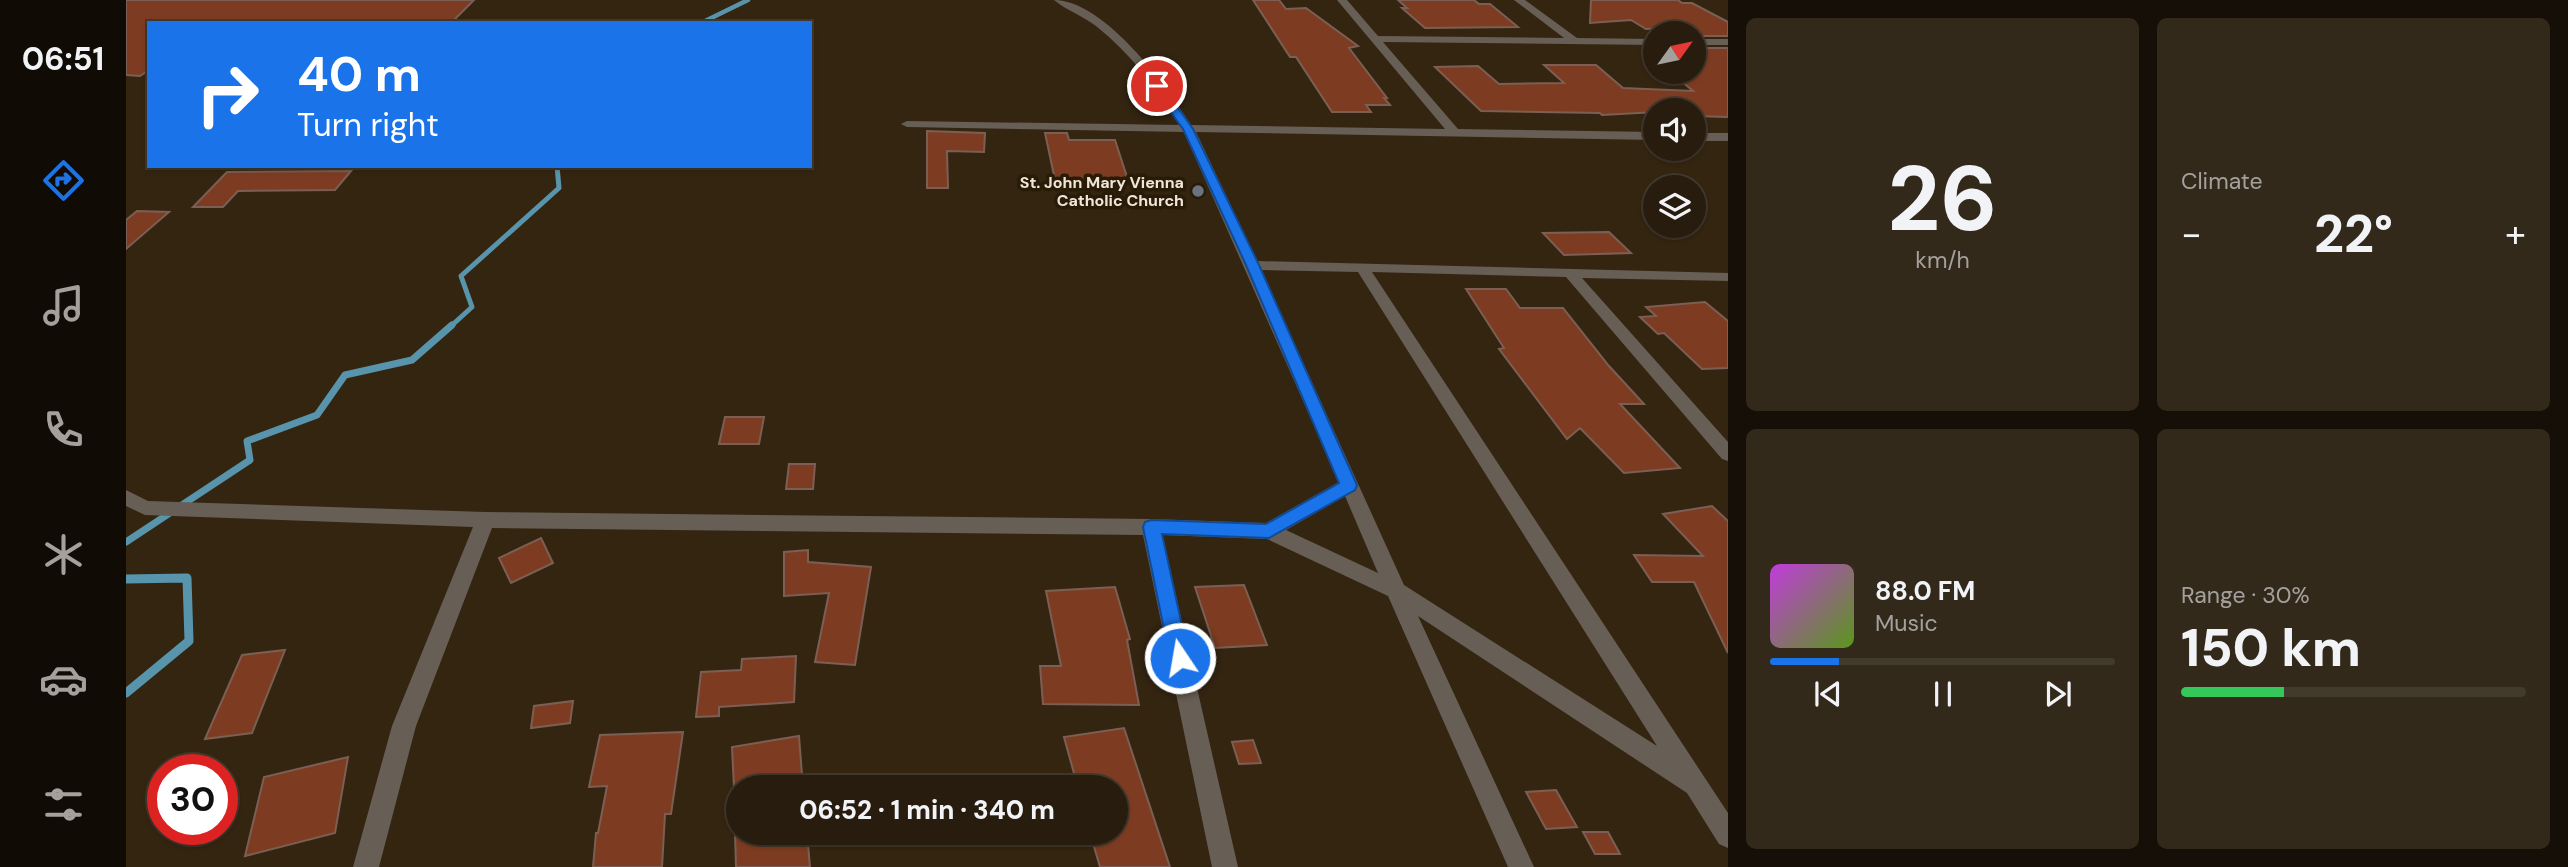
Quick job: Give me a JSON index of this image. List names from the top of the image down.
{
  "places": ["St. John Mary Vienna Catholic Church"],
  "north": "top right",
  "page": {
    "tabs": "06:51",
    "tile": [
      ["26", "km/h"],
      "Climate",
      ["Range · 30%", "150 km"]
    ],
    "turn": ["40 m", "Turn right"],
    "heat": ["−", "22°", "+"],
    "song": ["88.0 FM", "Music"],
    "limit": "30",
    "trip": "06:52 · 1 min · 340 m"
  }
}
